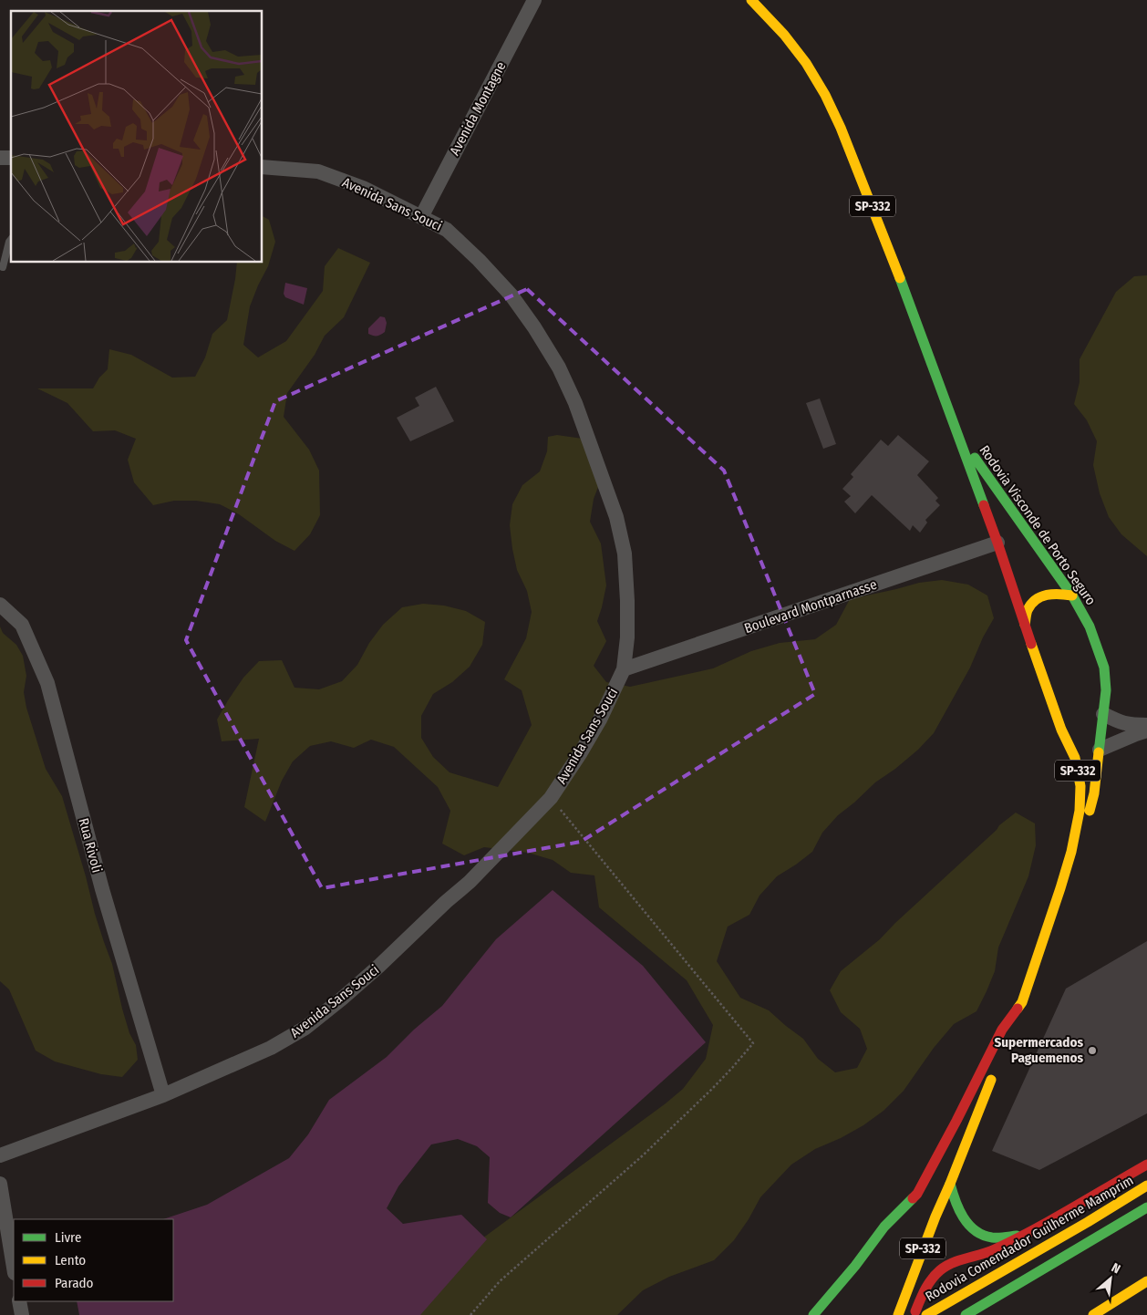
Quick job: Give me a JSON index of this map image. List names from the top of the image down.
{
  "streets": {
    "main road": ["SP-332", "Rodovia Visconde de Porto Seguro", "Rodovia Comendador Guilherme Mamprim"],
    "street": [
      "Avenida Montagne",
      "Avenida Sans Souci",
      "Boulevard Montparnasse",
      "Rua Rivoli"
    ]
  },
  "crossings": [
    ["Avenida Montagne", "Avenida Sans Souci"],
    ["Avenida Sans Souci", "Boulevard Montparnasse"],
    ["Avenida Sans Souci", "Rua Rivoli"],
    ["Rodovia Visconde de Porto Seguro", "Boulevard Montparnasse"]
  ],
  "places": ["Supermercados Paguemenos"],
  "legend": ["Livre", "Lento", "Parado"],
  "north": "top right"
}
